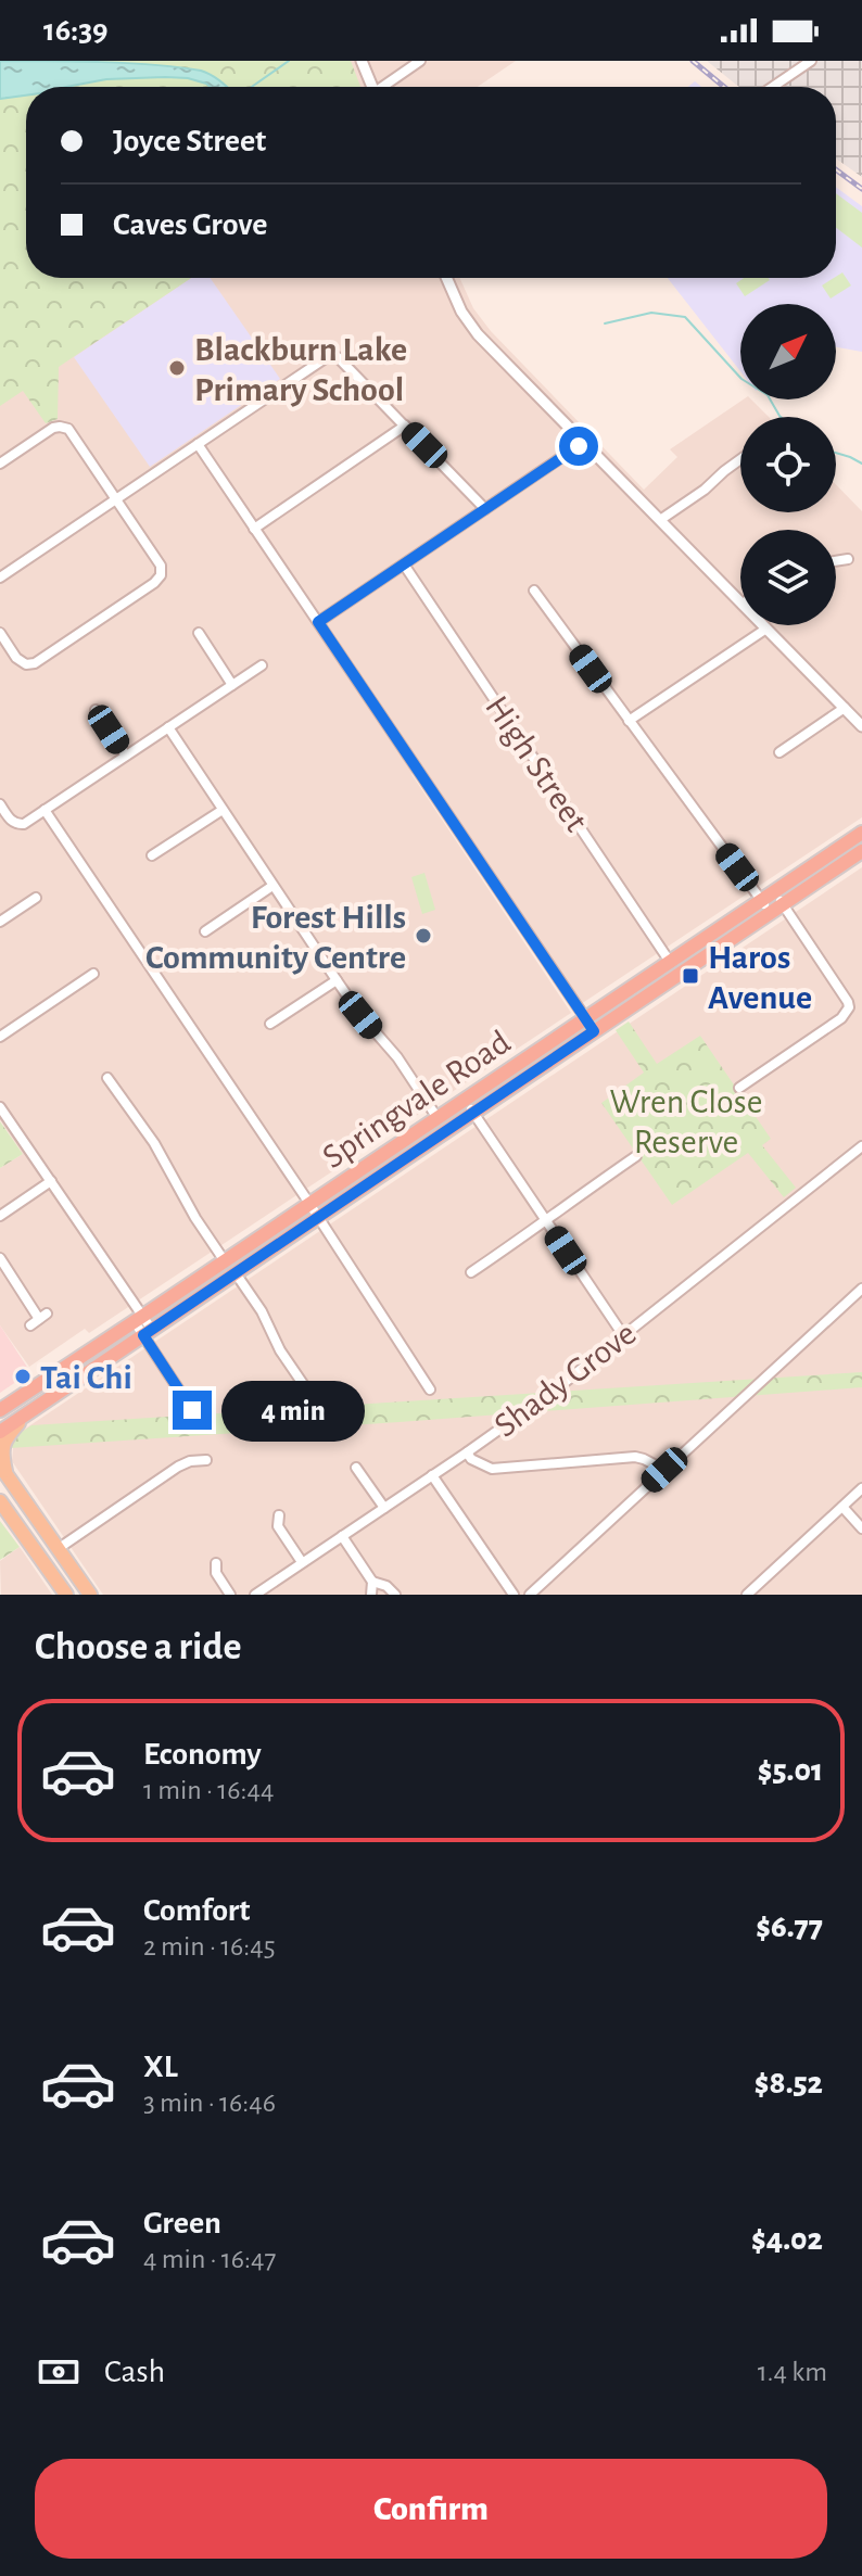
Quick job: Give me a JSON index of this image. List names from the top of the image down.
{
  "streets": {
    "highway": ["Springvale Road"],
    "street": ["High Street", "Shady Grove"]
  },
  "crossings": [
    ["High Street", "Springvale Road"]
  ],
  "parks": ["Wren Close Reserve"],
  "places": {
    "other": ["Blackburn Lake Primary School", "Forest Hills Community Centre", "Tai Chi"],
    "transit": ["Haros Avenue"]
  },
  "north": "top right",
  "page": {
    "status": "16:39",
    "banner": ["Joyce Street", "Caves Grove"],
    "bubble": "4 min",
    "heading": "Choose a ride",
    "list": [
      {
        "name": "Economy",
        "note": "1 min · 16:44",
        "value": "$5.01"
      },
      {
        "name": "Comfort",
        "note": "2 min · 16:45",
        "value": "$6.77"
      },
      {
        "name": "XL",
        "note": "3 min · 16:46",
        "value": "$8.52"
      },
      {
        "name": "Green",
        "note": "4 min · 16:47",
        "value": "$4.02"
      }
    ],
    "pay": ["Cash", "1.4 km"],
    "buttons": "Confirm"
  }
}
